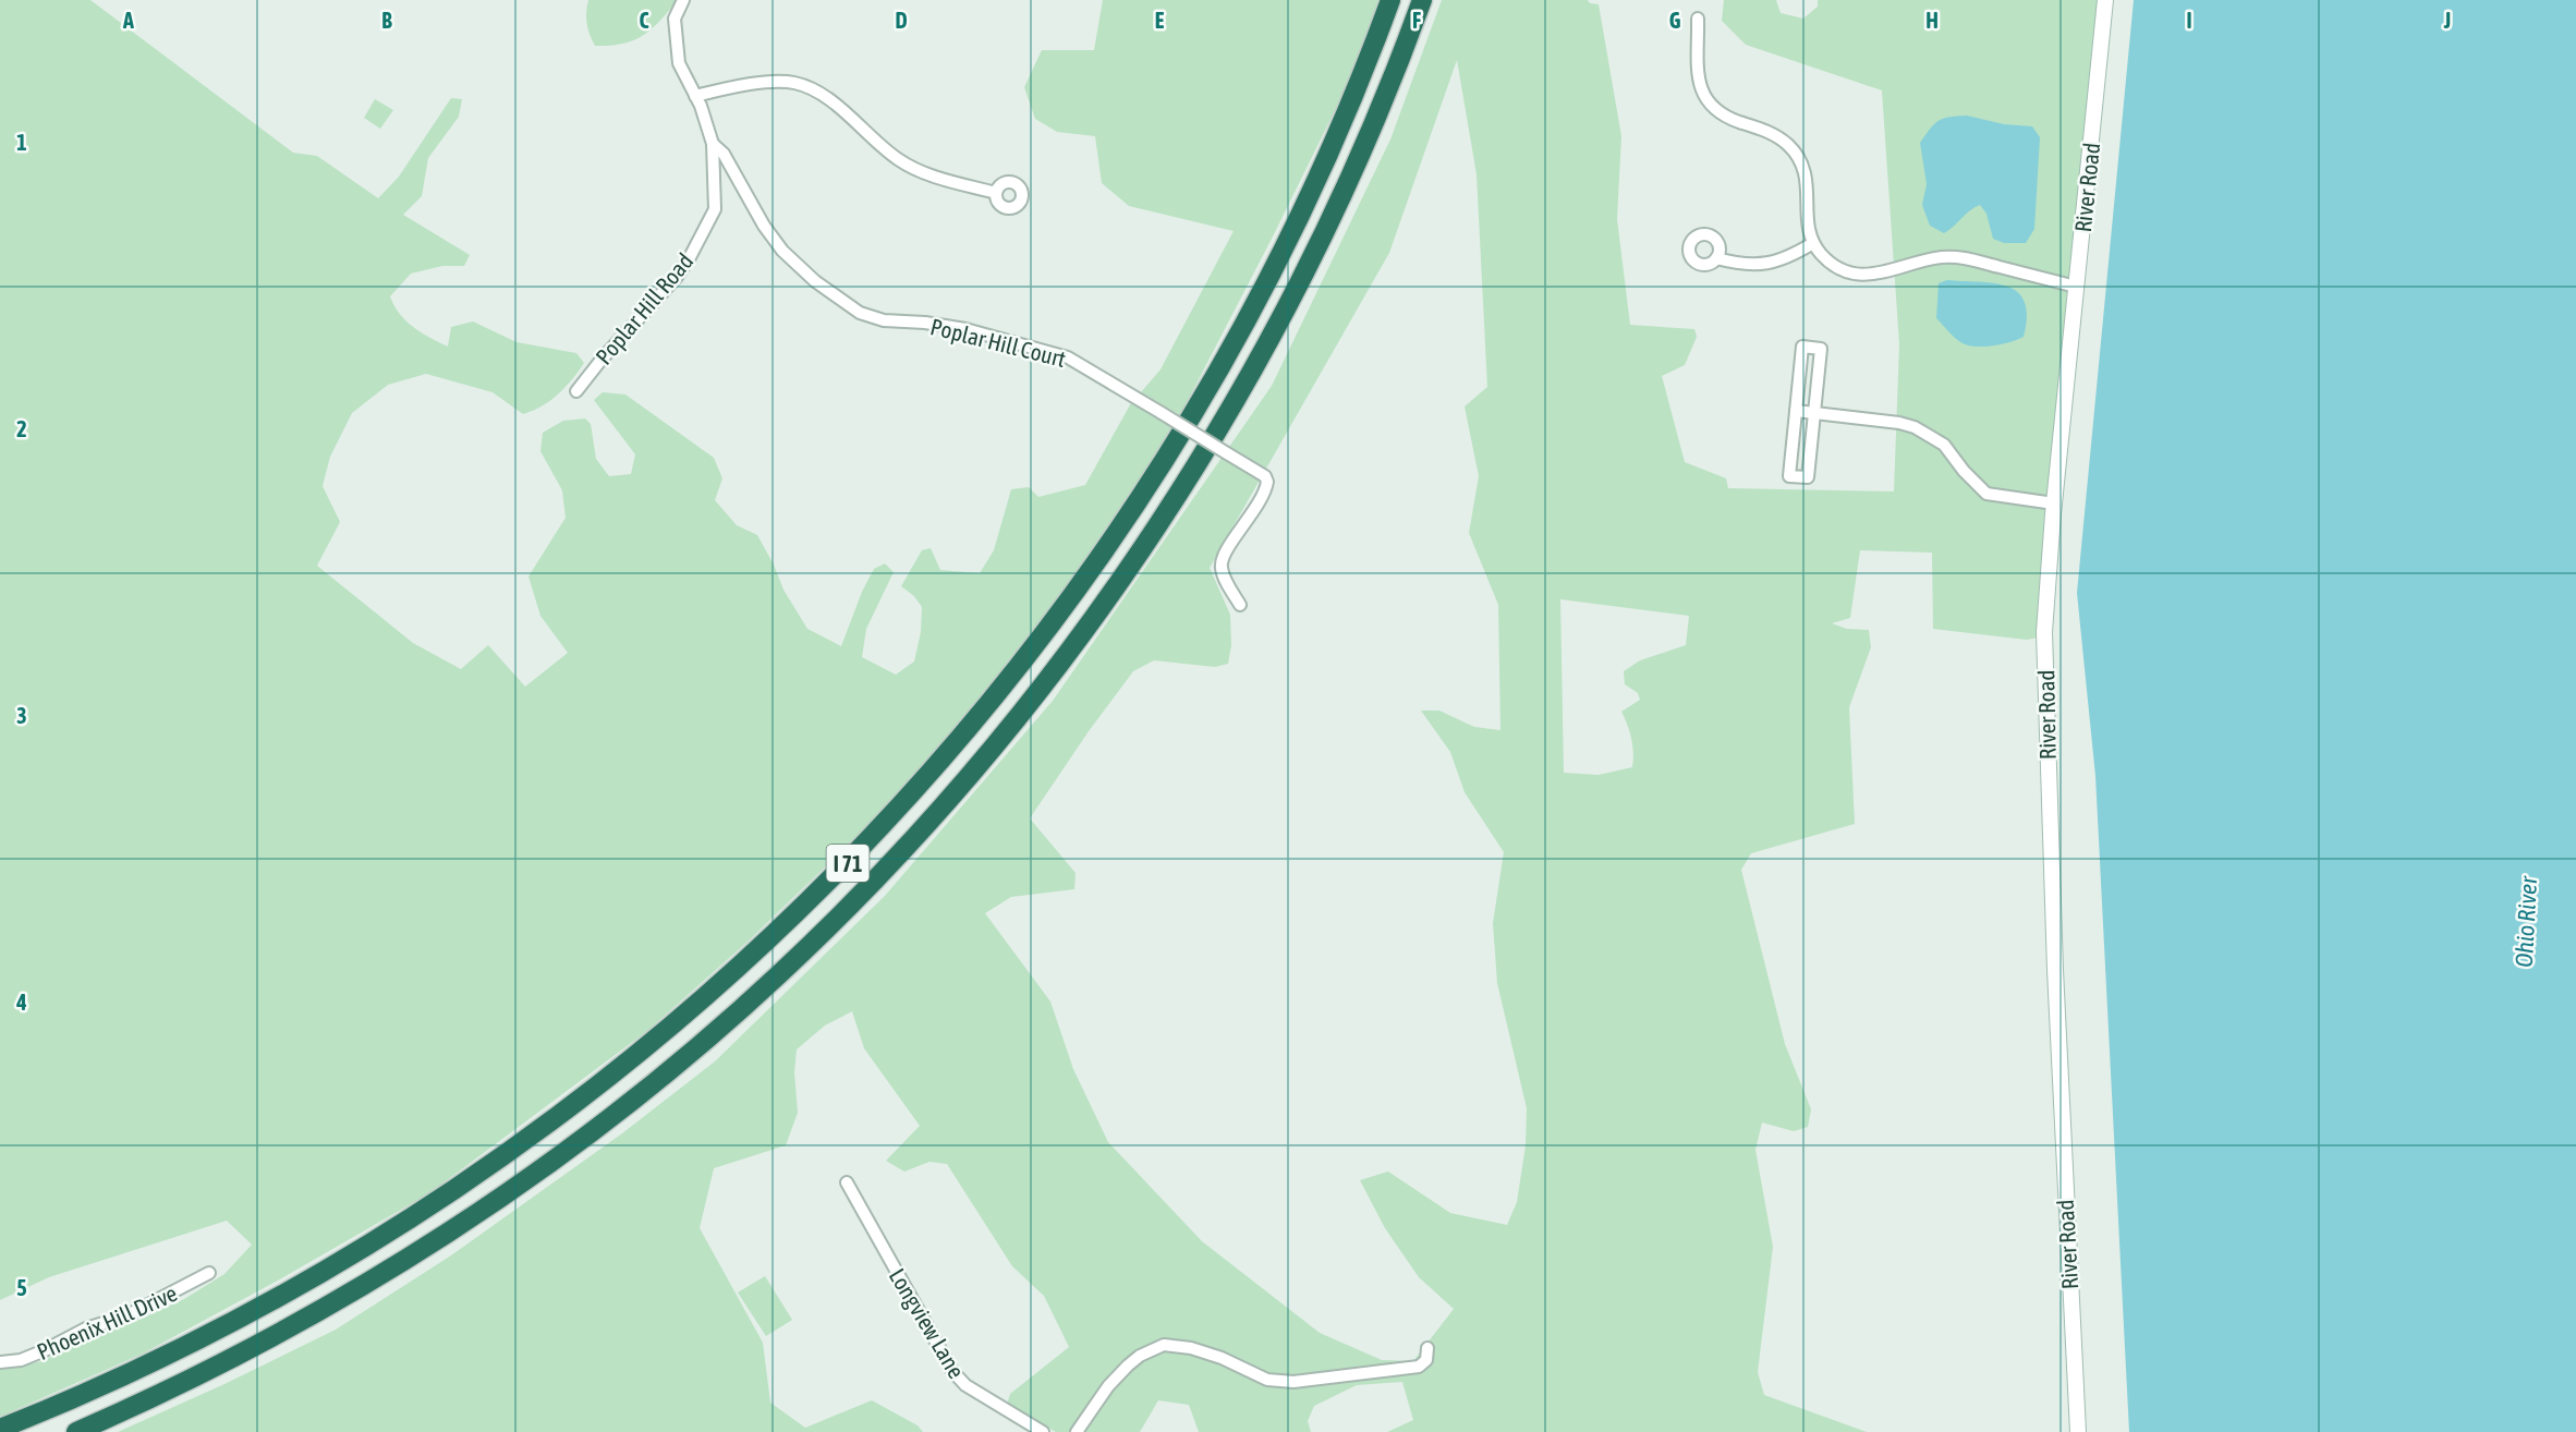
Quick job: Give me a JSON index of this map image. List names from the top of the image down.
{
  "streets": {
    "highway": ["I 71"],
    "street": [
      "River Road",
      "Poplar Hill Road",
      "Poplar Hill Court",
      "Phoenix Hill Drive",
      "Longview Lane"
    ]
  },
  "crossings": [
    ["Poplar Hill Road", "Poplar Hill Court"]
  ],
  "water": ["Ohio River"],
  "grid": {
    "columns": [
      "A",
      "B",
      "C",
      "D",
      "E",
      "F",
      "G",
      "H",
      "I",
      "J"
    ],
    "rows": [
      "1",
      "2",
      "3",
      "4",
      "5"
    ]
  }
}
